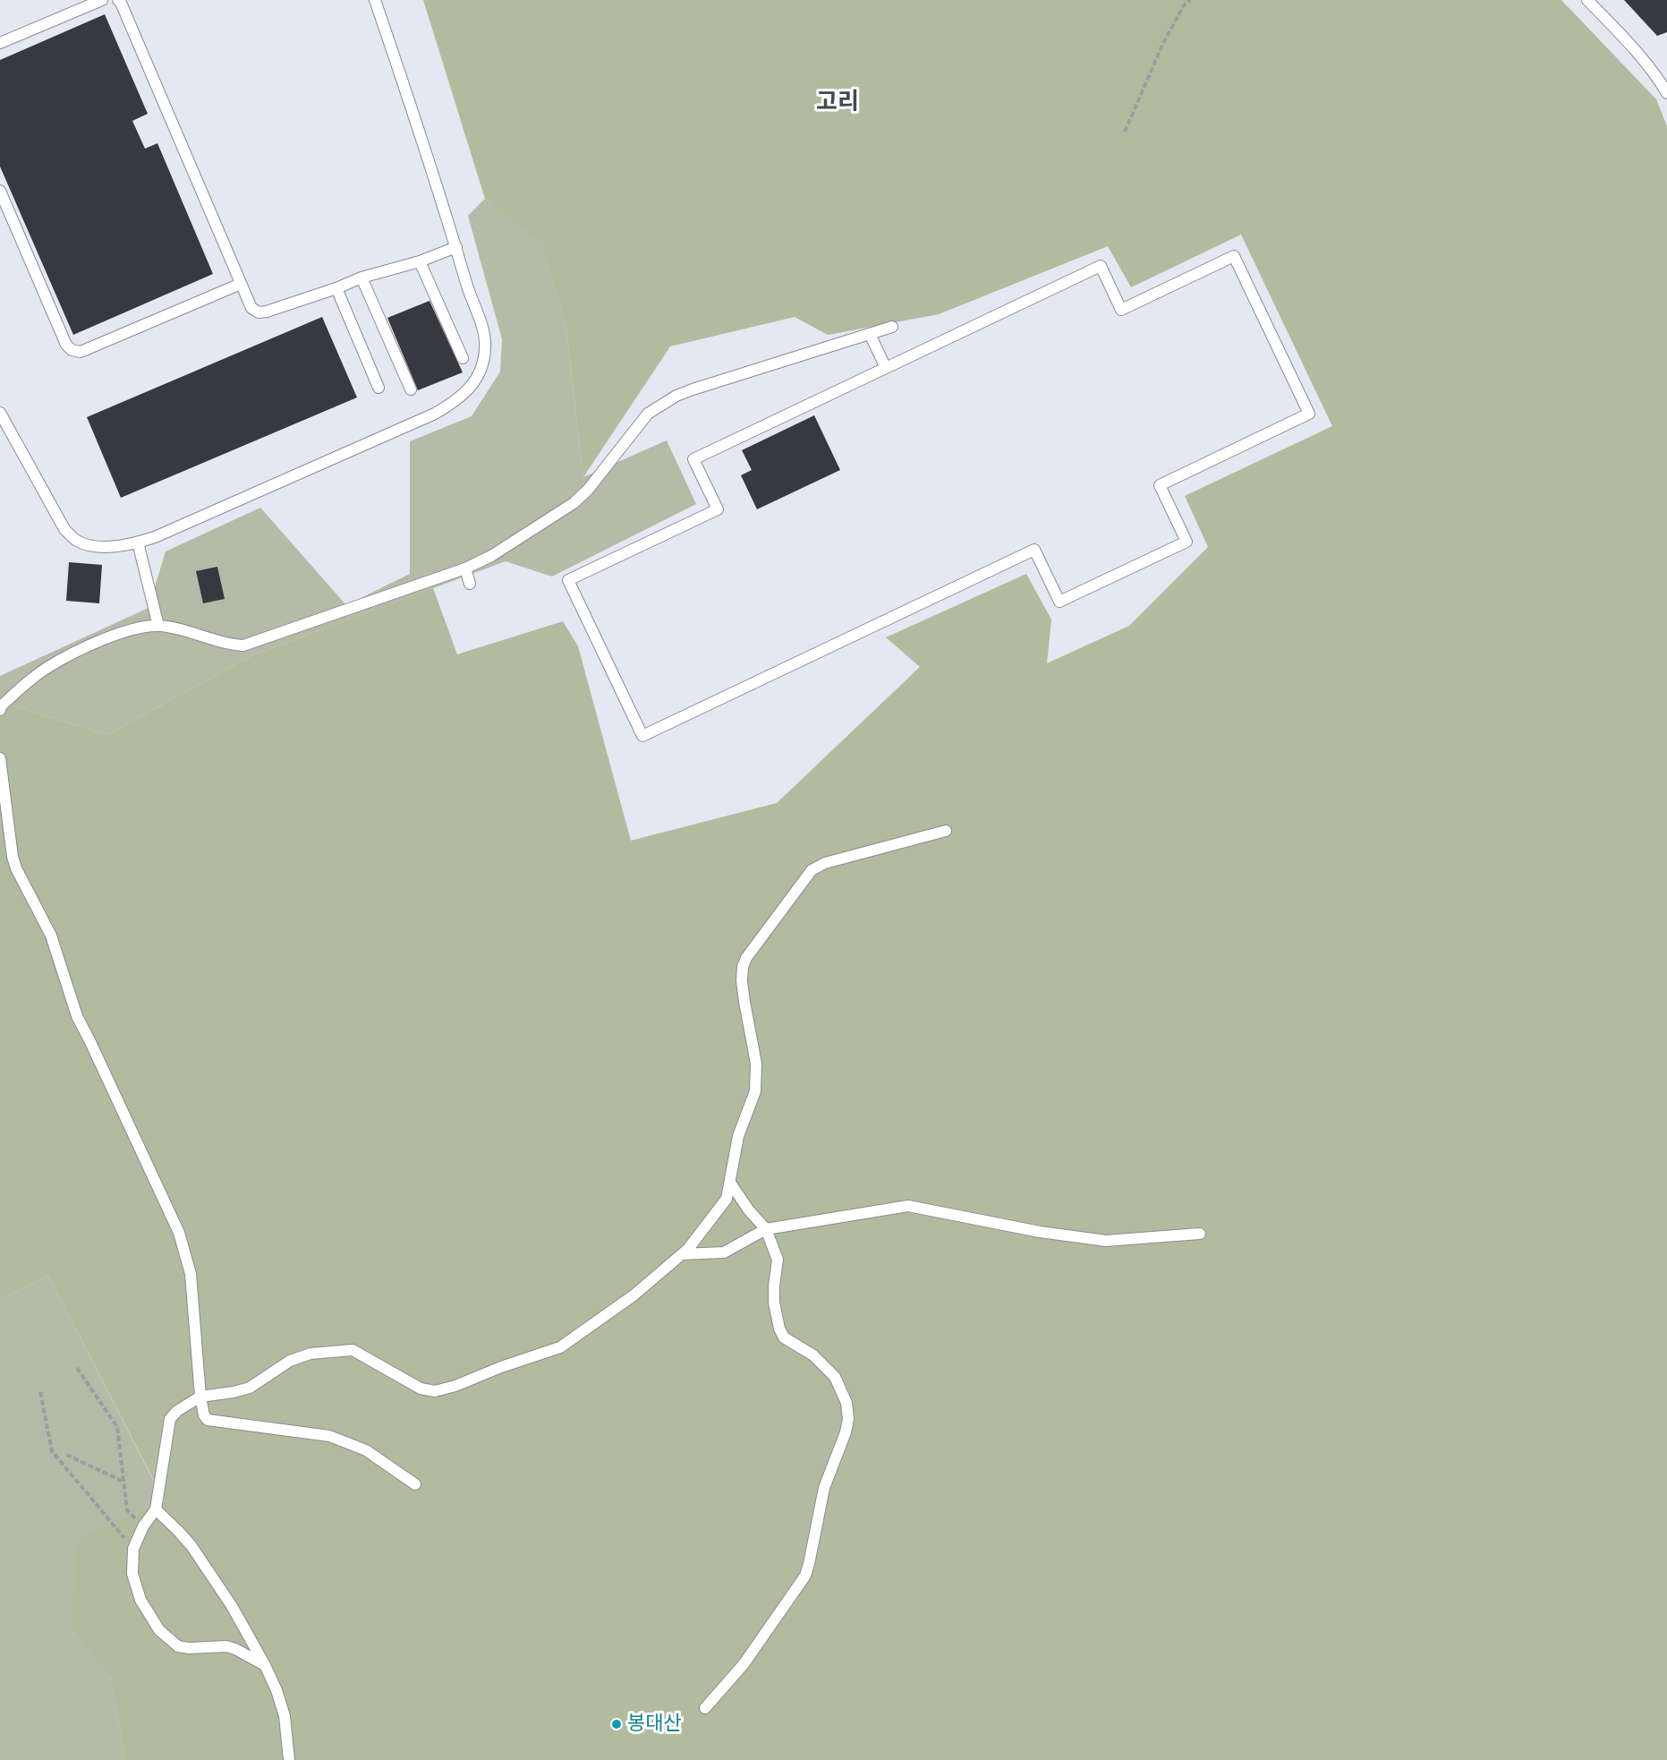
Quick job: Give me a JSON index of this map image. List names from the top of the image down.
{
  "districts": ["고리"],
  "places": ["봉대산"]
}
